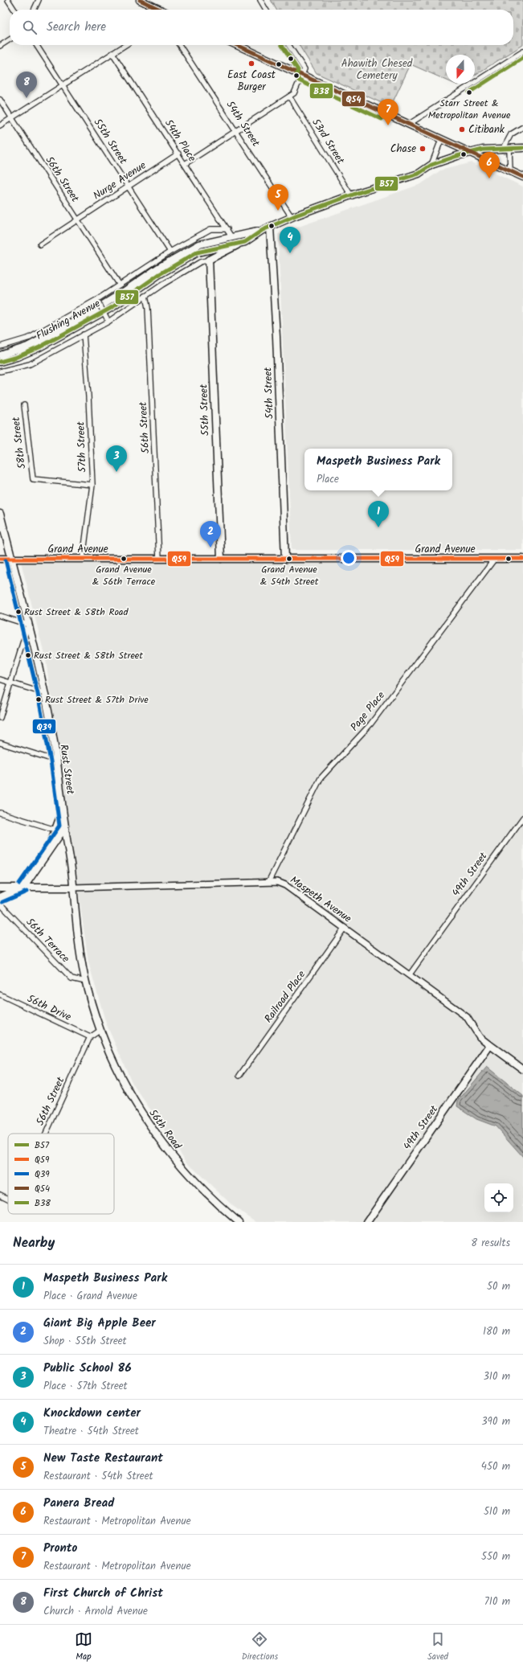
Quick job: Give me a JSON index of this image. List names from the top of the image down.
{
  "streets": {
    "main road": [
      "54th Street",
      "55th Street",
      "Flushing Avenue",
      "Grand Avenue",
      "Rust Street",
      "49th Street",
      "Maspeth Avenue",
      "56th Road"
    ],
    "street": [
      "54th Place",
      "53rd Street",
      "56th Street",
      "Nurge Avenue",
      "58th Street",
      "57th Street",
      "Page Place",
      "56th Terrace",
      "Railroad Place",
      "56th Drive"
    ]
  },
  "crossings": [
    ["54th Street", "Flushing Avenue"],
    ["54th Street", "Grand Avenue"],
    ["54th Place", "Nurge Avenue"],
    ["54th Place", "Flushing Avenue"],
    ["55th Street", "Nurge Avenue"],
    ["55th Street", "Flushing Avenue"],
    ["55th Street", "Grand Avenue"],
    ["53rd Street", "Flushing Avenue"],
    ["56th Street", "Nurge Avenue"],
    ["56th Street", "Flushing Avenue"],
    ["56th Street", "Grand Avenue"],
    ["56th Street", "56th Drive"],
    ["Flushing Avenue", "57th Street"],
    ["58th Street", "57th Street"],
    ["57th Street", "Grand Avenue"],
    ["Grand Avenue", "Page Place"],
    ["Grand Avenue", "Rust Street"],
    ["Page Place", "Maspeth Avenue"],
    ["Rust Street", "Maspeth Avenue"],
    ["Rust Street", "56th Terrace"],
    ["Rust Street", "56th Road"],
    ["49th Street", "Maspeth Avenue"],
    ["Maspeth Avenue", "Railroad Place"]
  ],
  "parks": ["Ahawith Chesed Cemetery"],
  "places": [
    "East Coast Burger",
    "Starr Street & Metropolitan Avenue",
    "Citibank",
    "Chase",
    "Grand Avenue & 56th Terrace",
    "Grand Avenue & 54th Street",
    "Rust Street & 58th Road",
    "Rust Street & 58th Street",
    "Rust Street & 57th Drive"
  ],
  "lines": [
    "transit line Q54",
    "transit line B38",
    "transit line B57",
    "transit line Q59",
    "transit line Q39"
  ],
  "legend": [
    "B57",
    "Q59",
    "Q39",
    "Q54",
    "B38"
  ],
  "north": "bottom",
  "page": {
    "search": "Search here",
    "pins": [
      "8",
      "7",
      "6",
      "5",
      "4",
      "3",
      "1",
      "2"
    ],
    "popup": ["Maspeth Business Park", "Place"],
    "heading": ["Nearby", "8 results"],
    "list": [
      {
        "mark": "1",
        "name": "Maspeth Business Park",
        "note": "Place · Grand Avenue",
        "value": "50 m"
      },
      {
        "mark": "2",
        "name": "Giant Big Apple Beer",
        "note": "Shop · 55th Street",
        "value": "180 m"
      },
      {
        "mark": "3",
        "name": "Public School 86",
        "note": "Place · 57th Street",
        "value": "310 m"
      },
      {
        "mark": "4",
        "name": "Knockdown center",
        "note": "Theatre · 54th Street",
        "value": "390 m"
      },
      {
        "mark": "5",
        "name": "New Taste Restaurant",
        "note": "Restaurant · 54th Street",
        "value": "450 m"
      },
      {
        "mark": "6",
        "name": "Panera Bread",
        "note": "Restaurant · Metropolitan Avenue",
        "value": "510 m"
      },
      {
        "mark": "7",
        "name": "Pronto",
        "note": "Restaurant · Metropolitan Avenue",
        "value": "550 m"
      },
      {
        "mark": "8",
        "name": "First Church of Christ",
        "note": "Church · Arnold Avenue",
        "value": "710 m"
      }
    ],
    "nav": ["Map", "Directions", "Saved"]
  }
}
